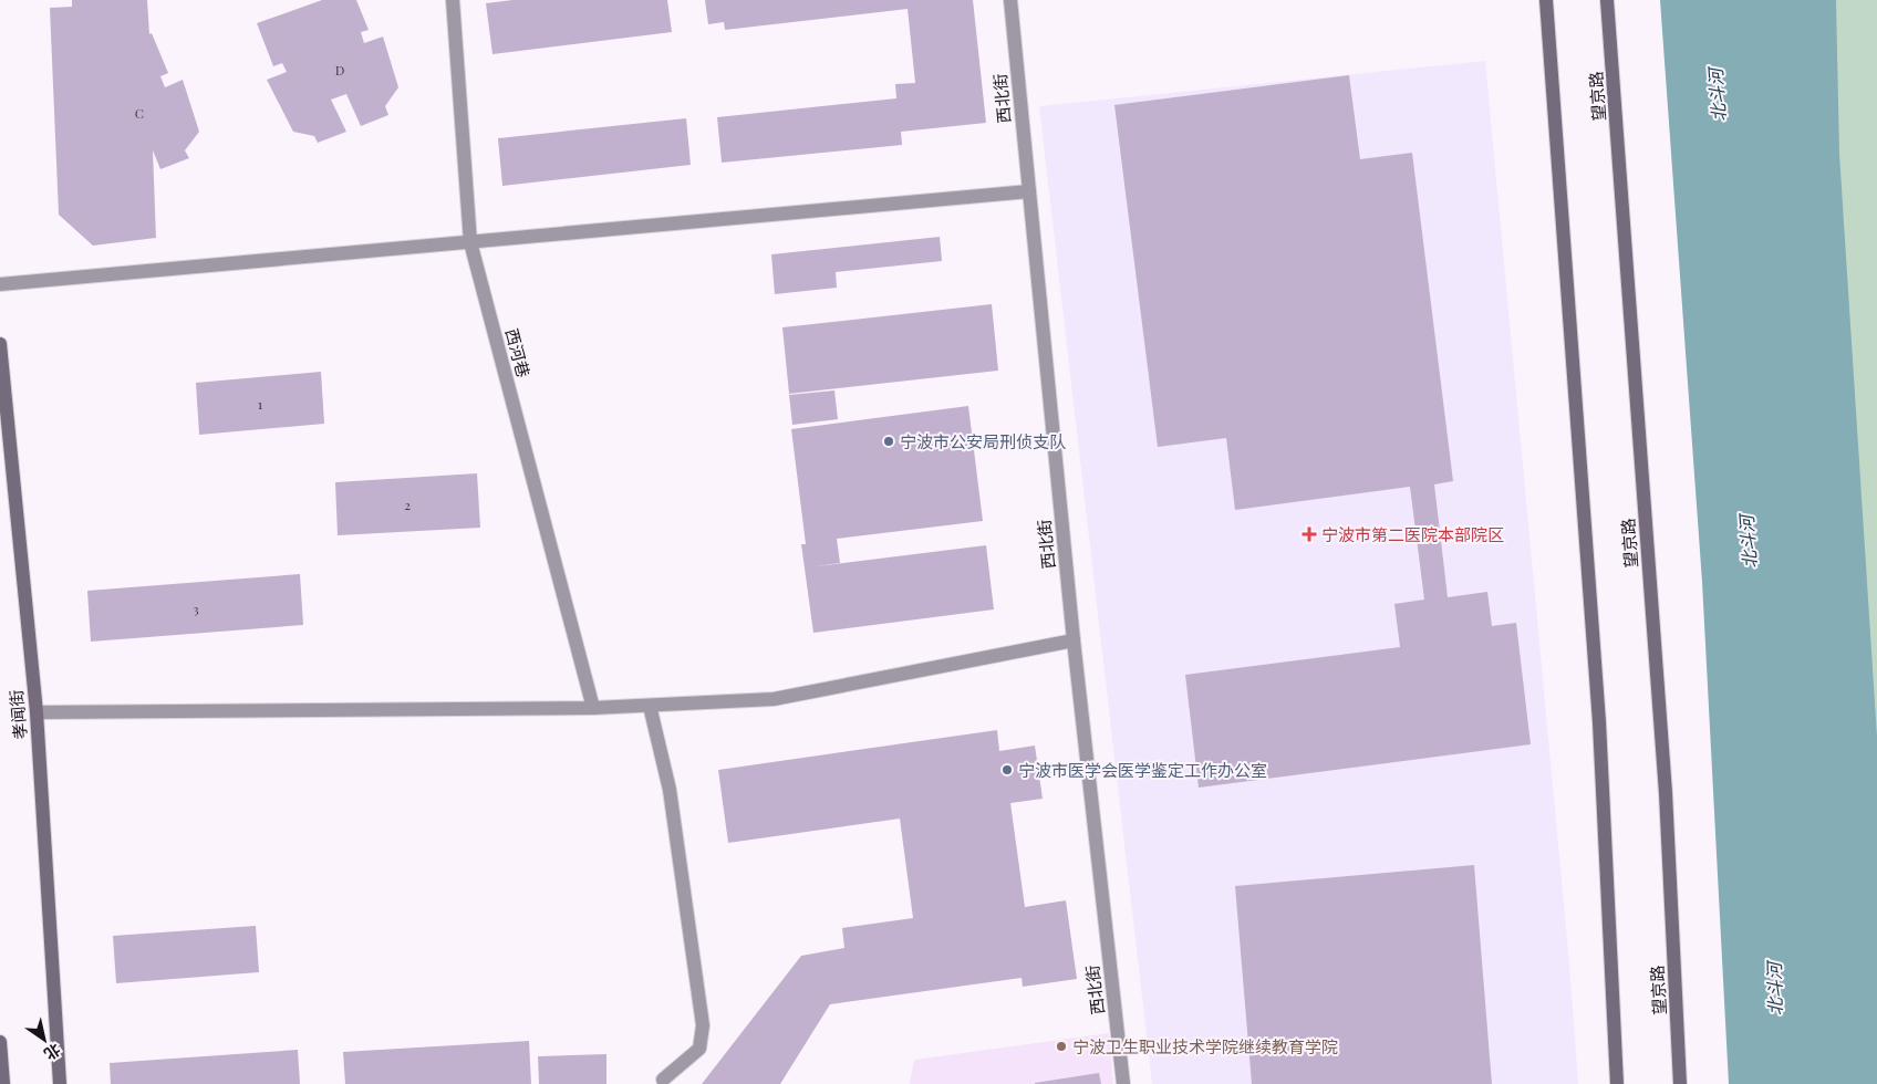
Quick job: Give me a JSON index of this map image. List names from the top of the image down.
{
  "streets": {
    "main road": ["望京路", "孝闻街"],
    "street": ["西北街", "西河巷"]
  },
  "water": ["北斗河"],
  "places": {
    "other": ["宁波市公安局刑侦支队", "宁波市医学会医学鉴定工作办公室", "宁波卫生职业技术学院继续教育学院"],
    "health": ["宁波市第二医院本部院区"]
  },
  "house_numbers": [
    "D",
    "C",
    "1",
    "2",
    "3"
  ],
  "north": "bottom right"
}
